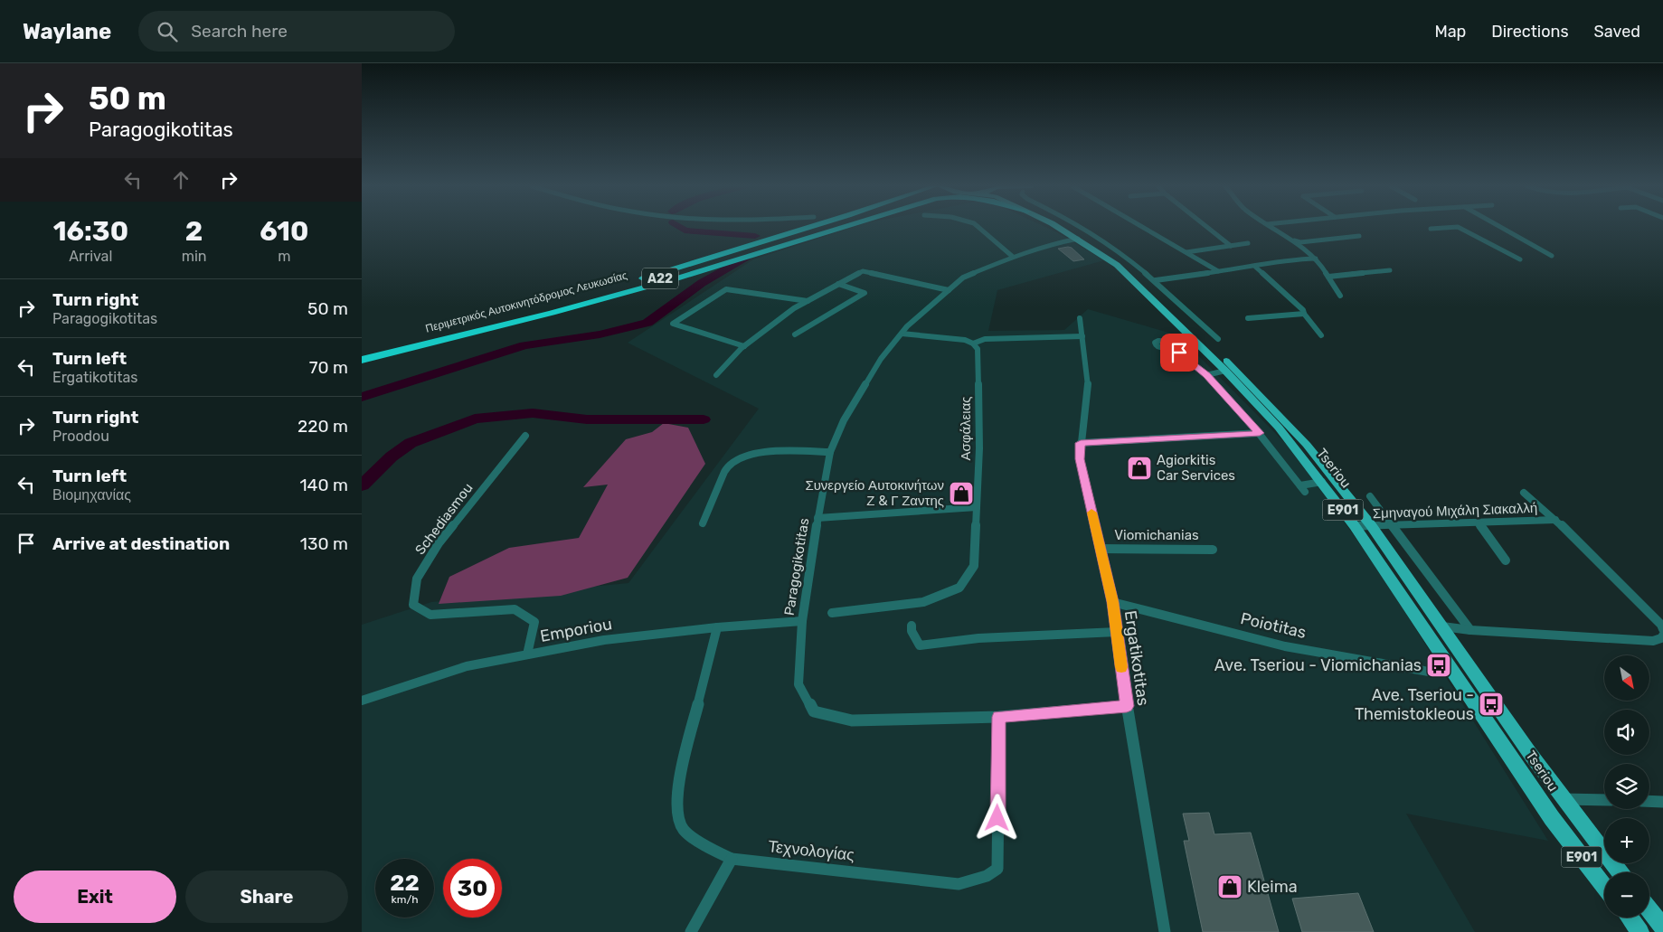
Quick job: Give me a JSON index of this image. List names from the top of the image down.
{
  "streets": {
    "highway": ["A22", "Περιμετρικός Αυτοκινητόδρομος Λευκωσίας"],
    "main road": ["Tseriou", "E901"],
    "street": [
      "Ασφάλειας",
      "Σμηναγού Μιχάλη Σιακαλλή",
      "Schediasmou",
      "Viomichanias",
      "Paragogikotitas",
      "Poiotitas",
      "Emporiou",
      "Ergatikotitas",
      "Τεχνολογίας"
    ]
  },
  "crossings": [
    ["Tseriou", "Σμηναγού Μιχάλη Σιακαλλή"],
    ["Tseriou", "Paragogikotitas"],
    ["Schediasmou", "Emporiou"],
    ["Viomichanias", "Ergatikotitas"],
    ["Paragogikotitas", "Emporiou"],
    ["Paragogikotitas", "Ergatikotitas"],
    ["Paragogikotitas", "Τεχνολογίας"],
    ["Poiotitas", "Ergatikotitas"],
    ["Emporiou", "Τεχνολογίας"]
  ],
  "places": {
    "shop": ["Agiorkitis Car Services", "Συνεργείο Αυτοκινήτων Ζ & Γ Ζαντης", "Kleima"],
    "bus stop": ["Ave. Tseriou - Viomichanias", "Ave. Tseriou - Themistokleous"]
  },
  "north": "bottom right",
  "page": {
    "header": "Waylane",
    "search": "Search here",
    "nav": ["Map", "Directions", "Saved"],
    "turn": ["50 m", "Paragogikotitas"],
    "eta": [
      "16:30",
      "Arrival",
      "2",
      "min",
      "610",
      "m"
    ],
    "list": [
      {
        "name": "Turn right",
        "note": "Paragogikotitas",
        "value": "50 m"
      },
      {
        "name": "Turn left",
        "note": "Ergatikotitas",
        "value": "70 m"
      },
      {
        "name": "Turn right",
        "note": "Proodou",
        "value": "220 m"
      },
      {
        "name": "Turn left",
        "note": "Βιομηχανίας",
        "value": "140 m"
      },
      {
        "name": "Arrive at destination",
        "value": "130 m"
      }
    ],
    "map_buttons": ["+", "−"],
    "speed": "22 km/h",
    "limit": "30",
    "buttons": ["Exit", "Share"]
  }
}
